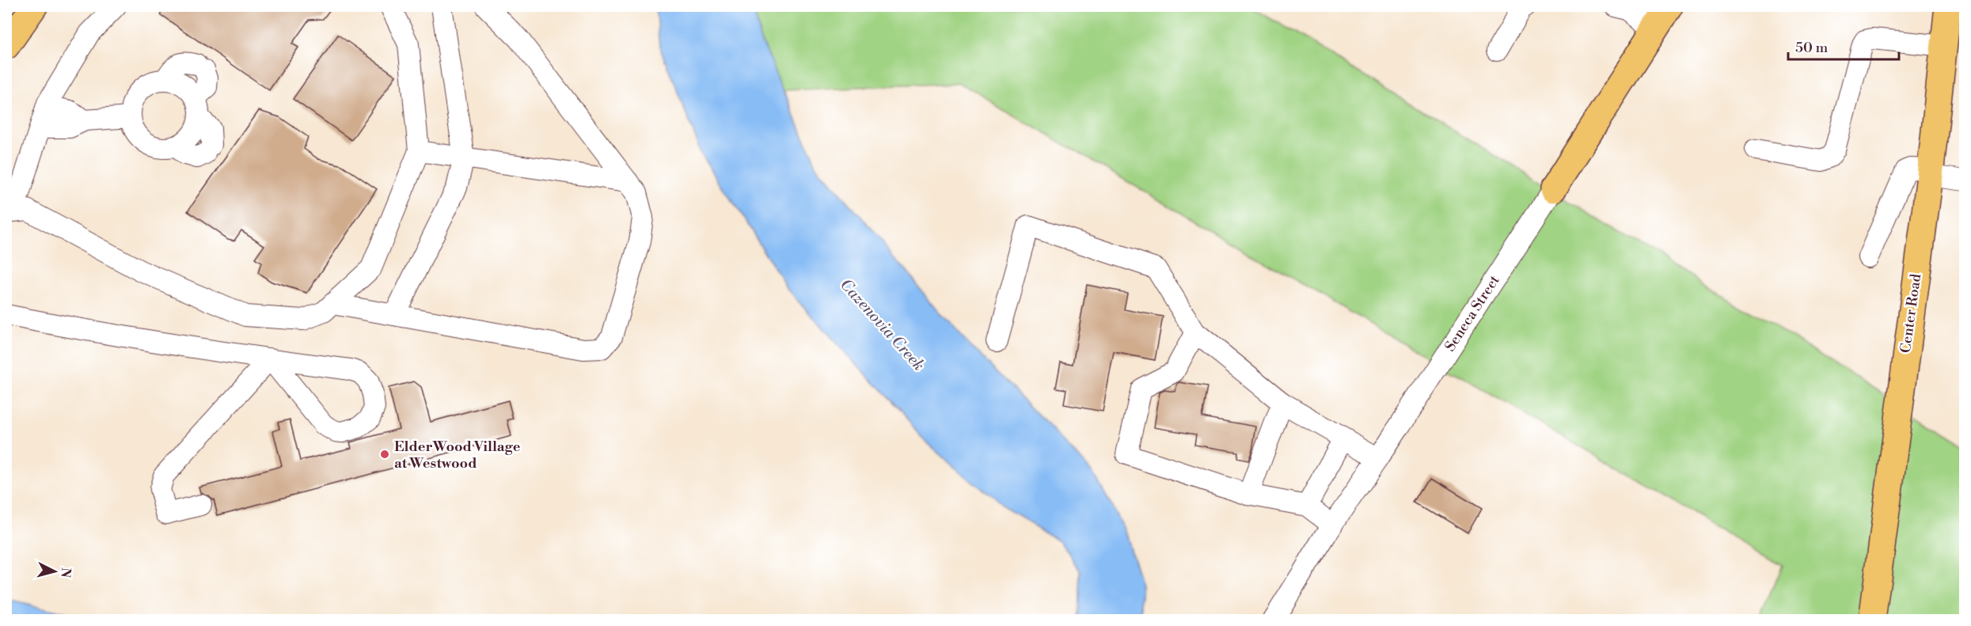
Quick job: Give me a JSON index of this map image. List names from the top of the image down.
{
  "streets": {
    "main road": ["Seneca Street", "Center Road"]
  },
  "water": ["Cazenovia Creek"],
  "places": ["ElderWood Village at Westwood"],
  "scale_bar": "50 m",
  "north": "right"
}
